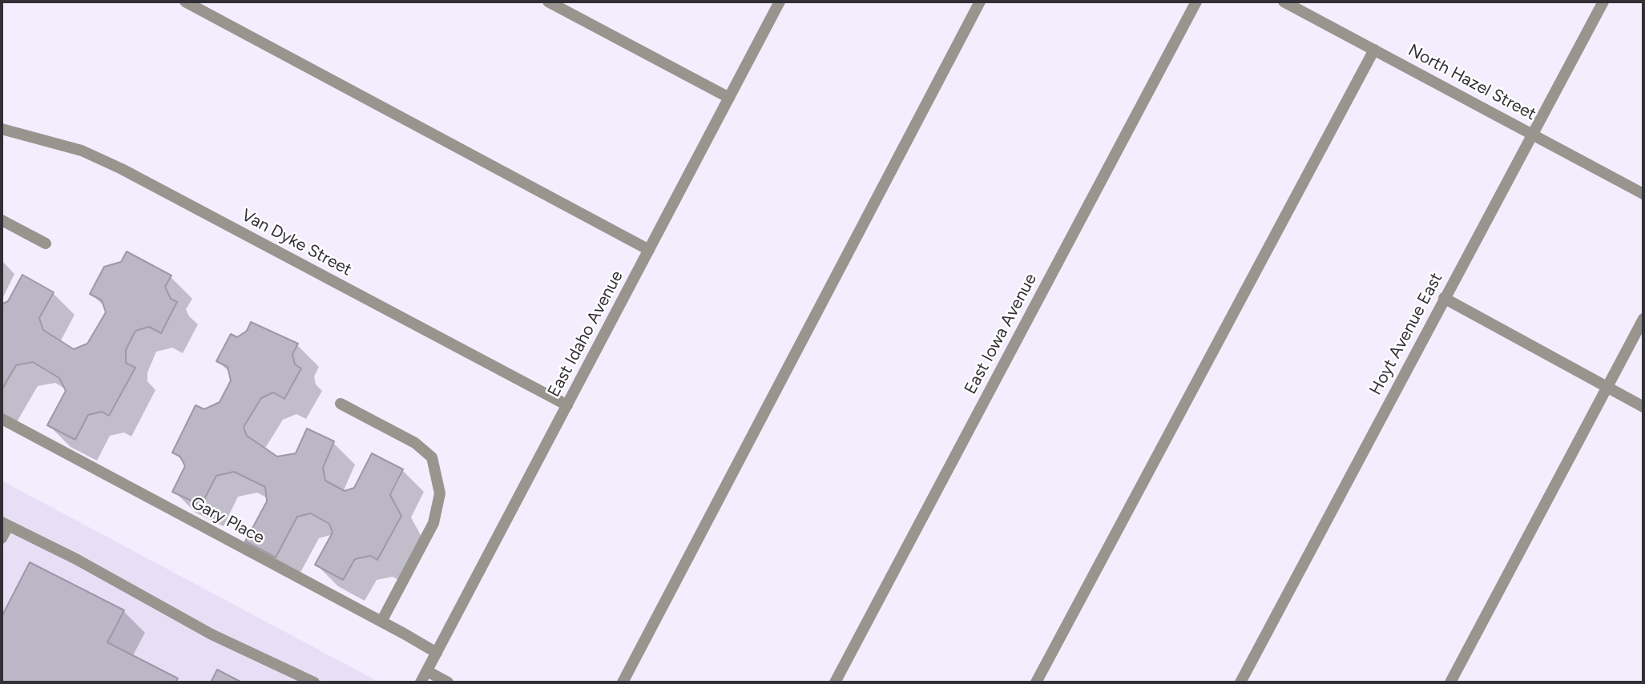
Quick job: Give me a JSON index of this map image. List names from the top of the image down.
{
  "streets": {
    "street": [
      "North Hazel Street",
      "Van Dyke Street",
      "East Idaho Avenue",
      "East Iowa Avenue",
      "Hoyt Avenue East",
      "Gary Place"
    ]
  },
  "crossings": [
    ["North Hazel Street", "Hoyt Avenue East"],
    ["Van Dyke Street", "East Idaho Avenue"],
    ["East Idaho Avenue", "Gary Place"]
  ]
}
